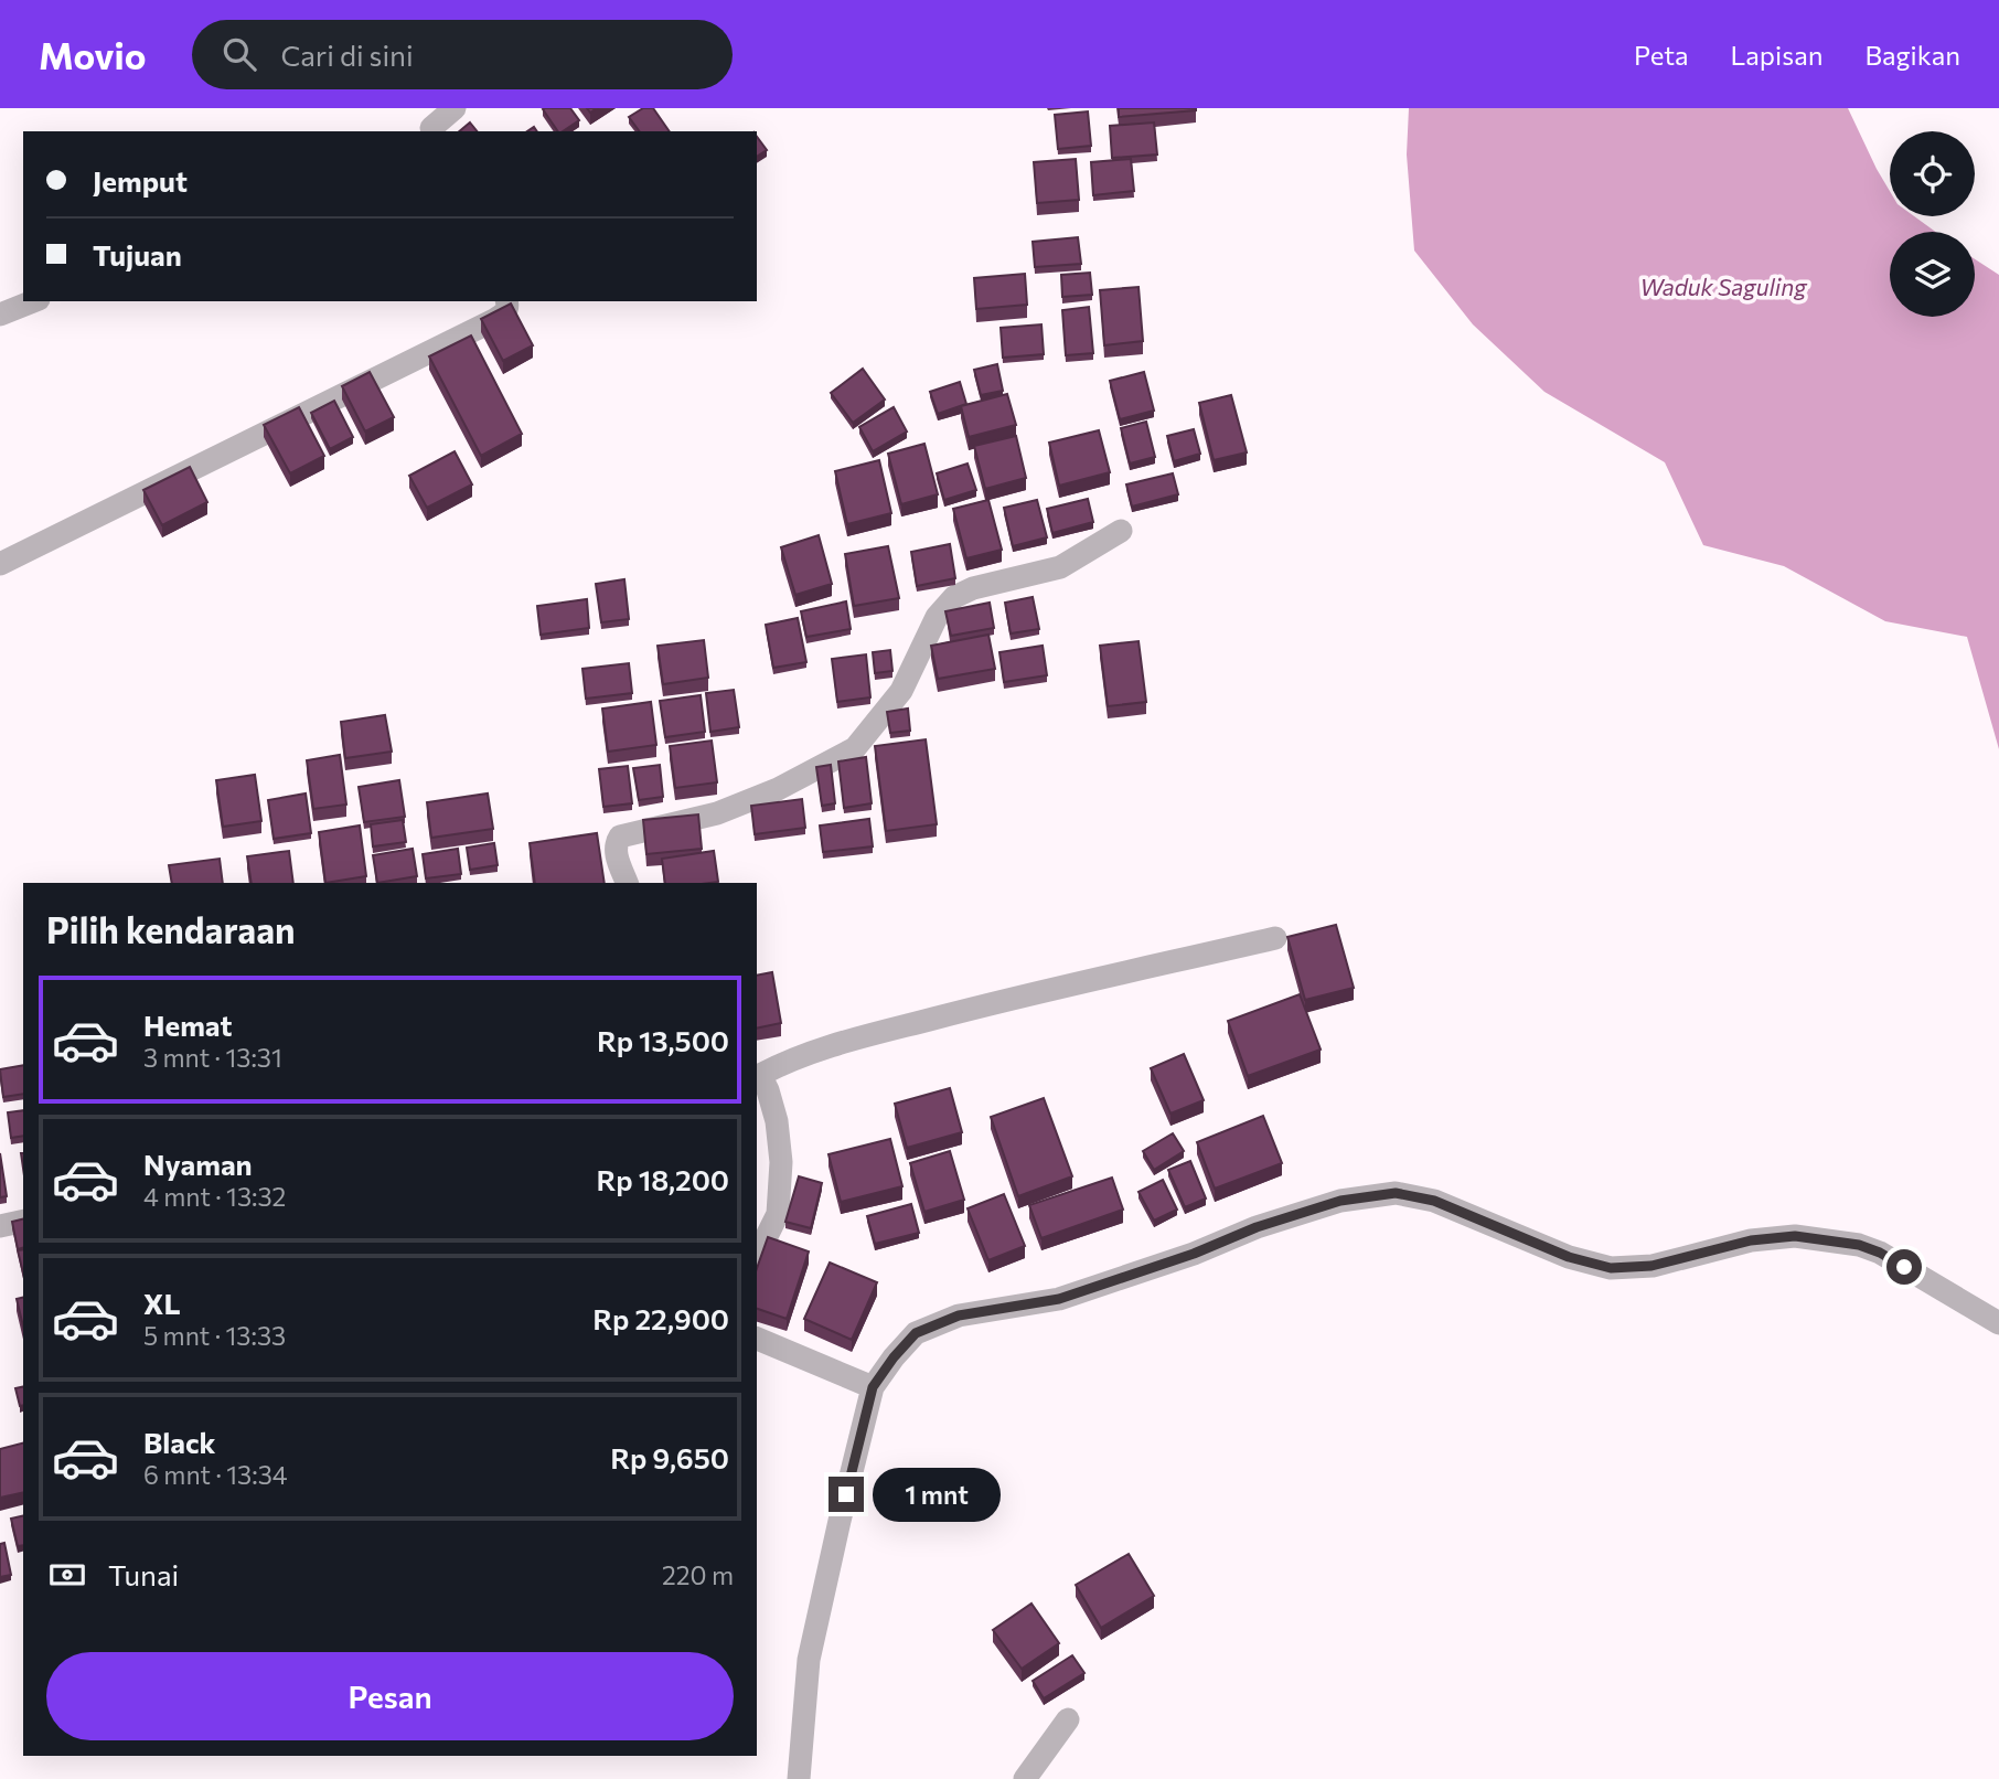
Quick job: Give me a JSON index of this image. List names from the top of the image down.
{
  "water": ["Waduk Saguling"],
  "page": {
    "header": "Movio",
    "search": "Cari di sini",
    "nav": ["Peta", "Lapisan", "Bagikan"],
    "banner": ["Jemput", "Tujuan"],
    "heading": "Pilih kendaraan",
    "list": [
      {
        "name": "Hemat",
        "note": "3 mnt · 13:31",
        "value": "Rp 13,500"
      },
      {
        "name": "Nyaman",
        "note": "4 mnt · 13:32",
        "value": "Rp 18,200"
      },
      {
        "name": "XL",
        "note": "5 mnt · 13:33",
        "value": "Rp 22,900"
      },
      {
        "name": "Black",
        "note": "6 mnt · 13:34",
        "value": "Rp 9,650"
      }
    ],
    "bubble": "1 mnt",
    "pay": ["Tunai", "220 m"],
    "buttons": "Pesan"
  }
}
